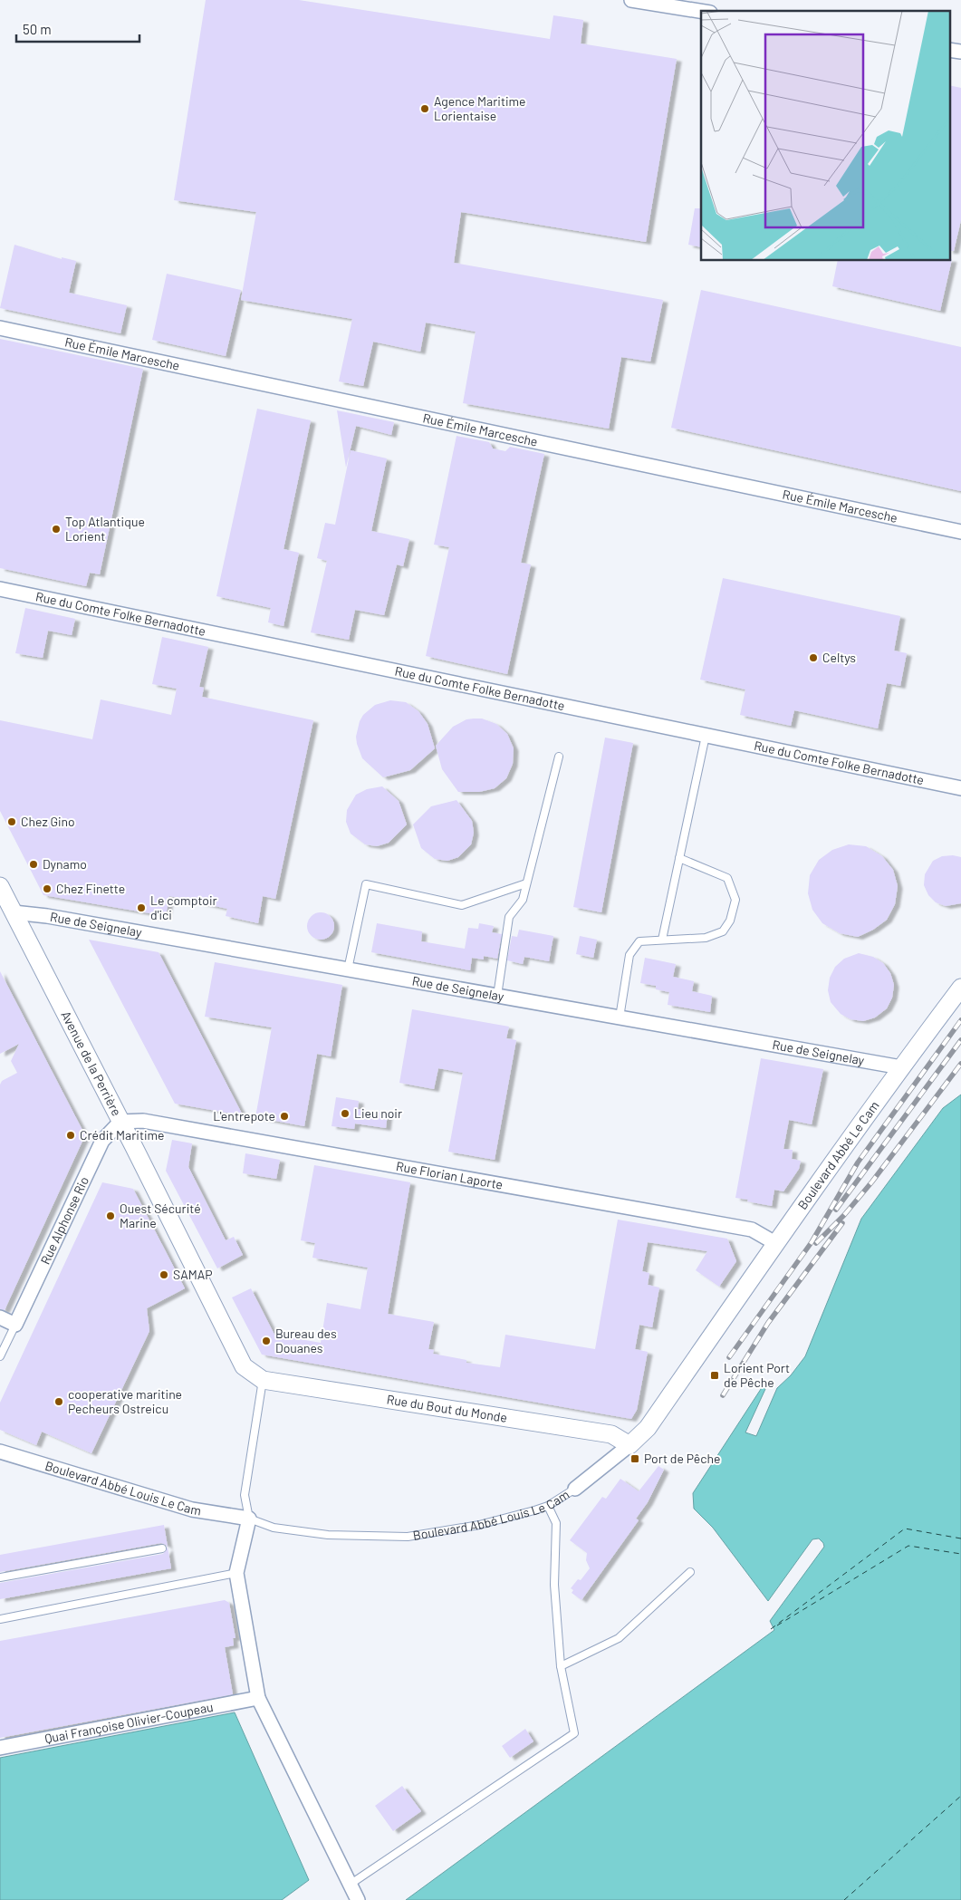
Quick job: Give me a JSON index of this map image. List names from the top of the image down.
{
  "streets": {
    "street": [
      "Rue Émile Marcesche",
      "Rue du Comte Folke Bernadotte",
      "Rue de Seignelay",
      "Avenue de la Perrière",
      "Boulevard Abbé Le Cam",
      "Rue Florian Laporte",
      "Rue Alphonse Rio",
      "Rue du Bout du Monde",
      "Boulevard Abbé Louis Le Cam",
      "Quai Françoise Olivier-Coupeau"
    ]
  },
  "crossings": [
    ["Rue de Seignelay", "Avenue de la Perrière"],
    ["Rue de Seignelay", "Boulevard Abbé Le Cam"],
    ["Avenue de la Perrière", "Rue Florian Laporte"],
    ["Avenue de la Perrière", "Rue Alphonse Rio"],
    ["Avenue de la Perrière", "Rue du Bout du Monde"],
    ["Boulevard Abbé Le Cam", "Rue Florian Laporte"],
    ["Boulevard Abbé Le Cam", "Boulevard Abbé Louis Le Cam"],
    ["Rue Florian Laporte", "Rue Alphonse Rio"],
    ["Rue Florian Laporte", "Boulevard Abbé Louis Le Cam"],
    ["Rue du Bout du Monde", "Boulevard Abbé Louis Le Cam"]
  ],
  "places": {
    "other": [
      "Agence Maritime Lorientaise",
      "Top Atlantique Lorient",
      "Celtys",
      "Chez Gino",
      "Dynamo",
      "Chez Finette",
      "Le comptoir d'ici",
      "Lieu noir",
      "L'entrepote",
      "Crédit Maritime",
      "Ouest Sécurité Marine",
      "SAMAP",
      "Bureau des Douanes",
      "cooperative maritine Pecheurs Ostreicu"
    ],
    "transit": ["Lorient Port de Pêche", "Port de Pêche"]
  },
  "scale_bar": "50 m"
}
